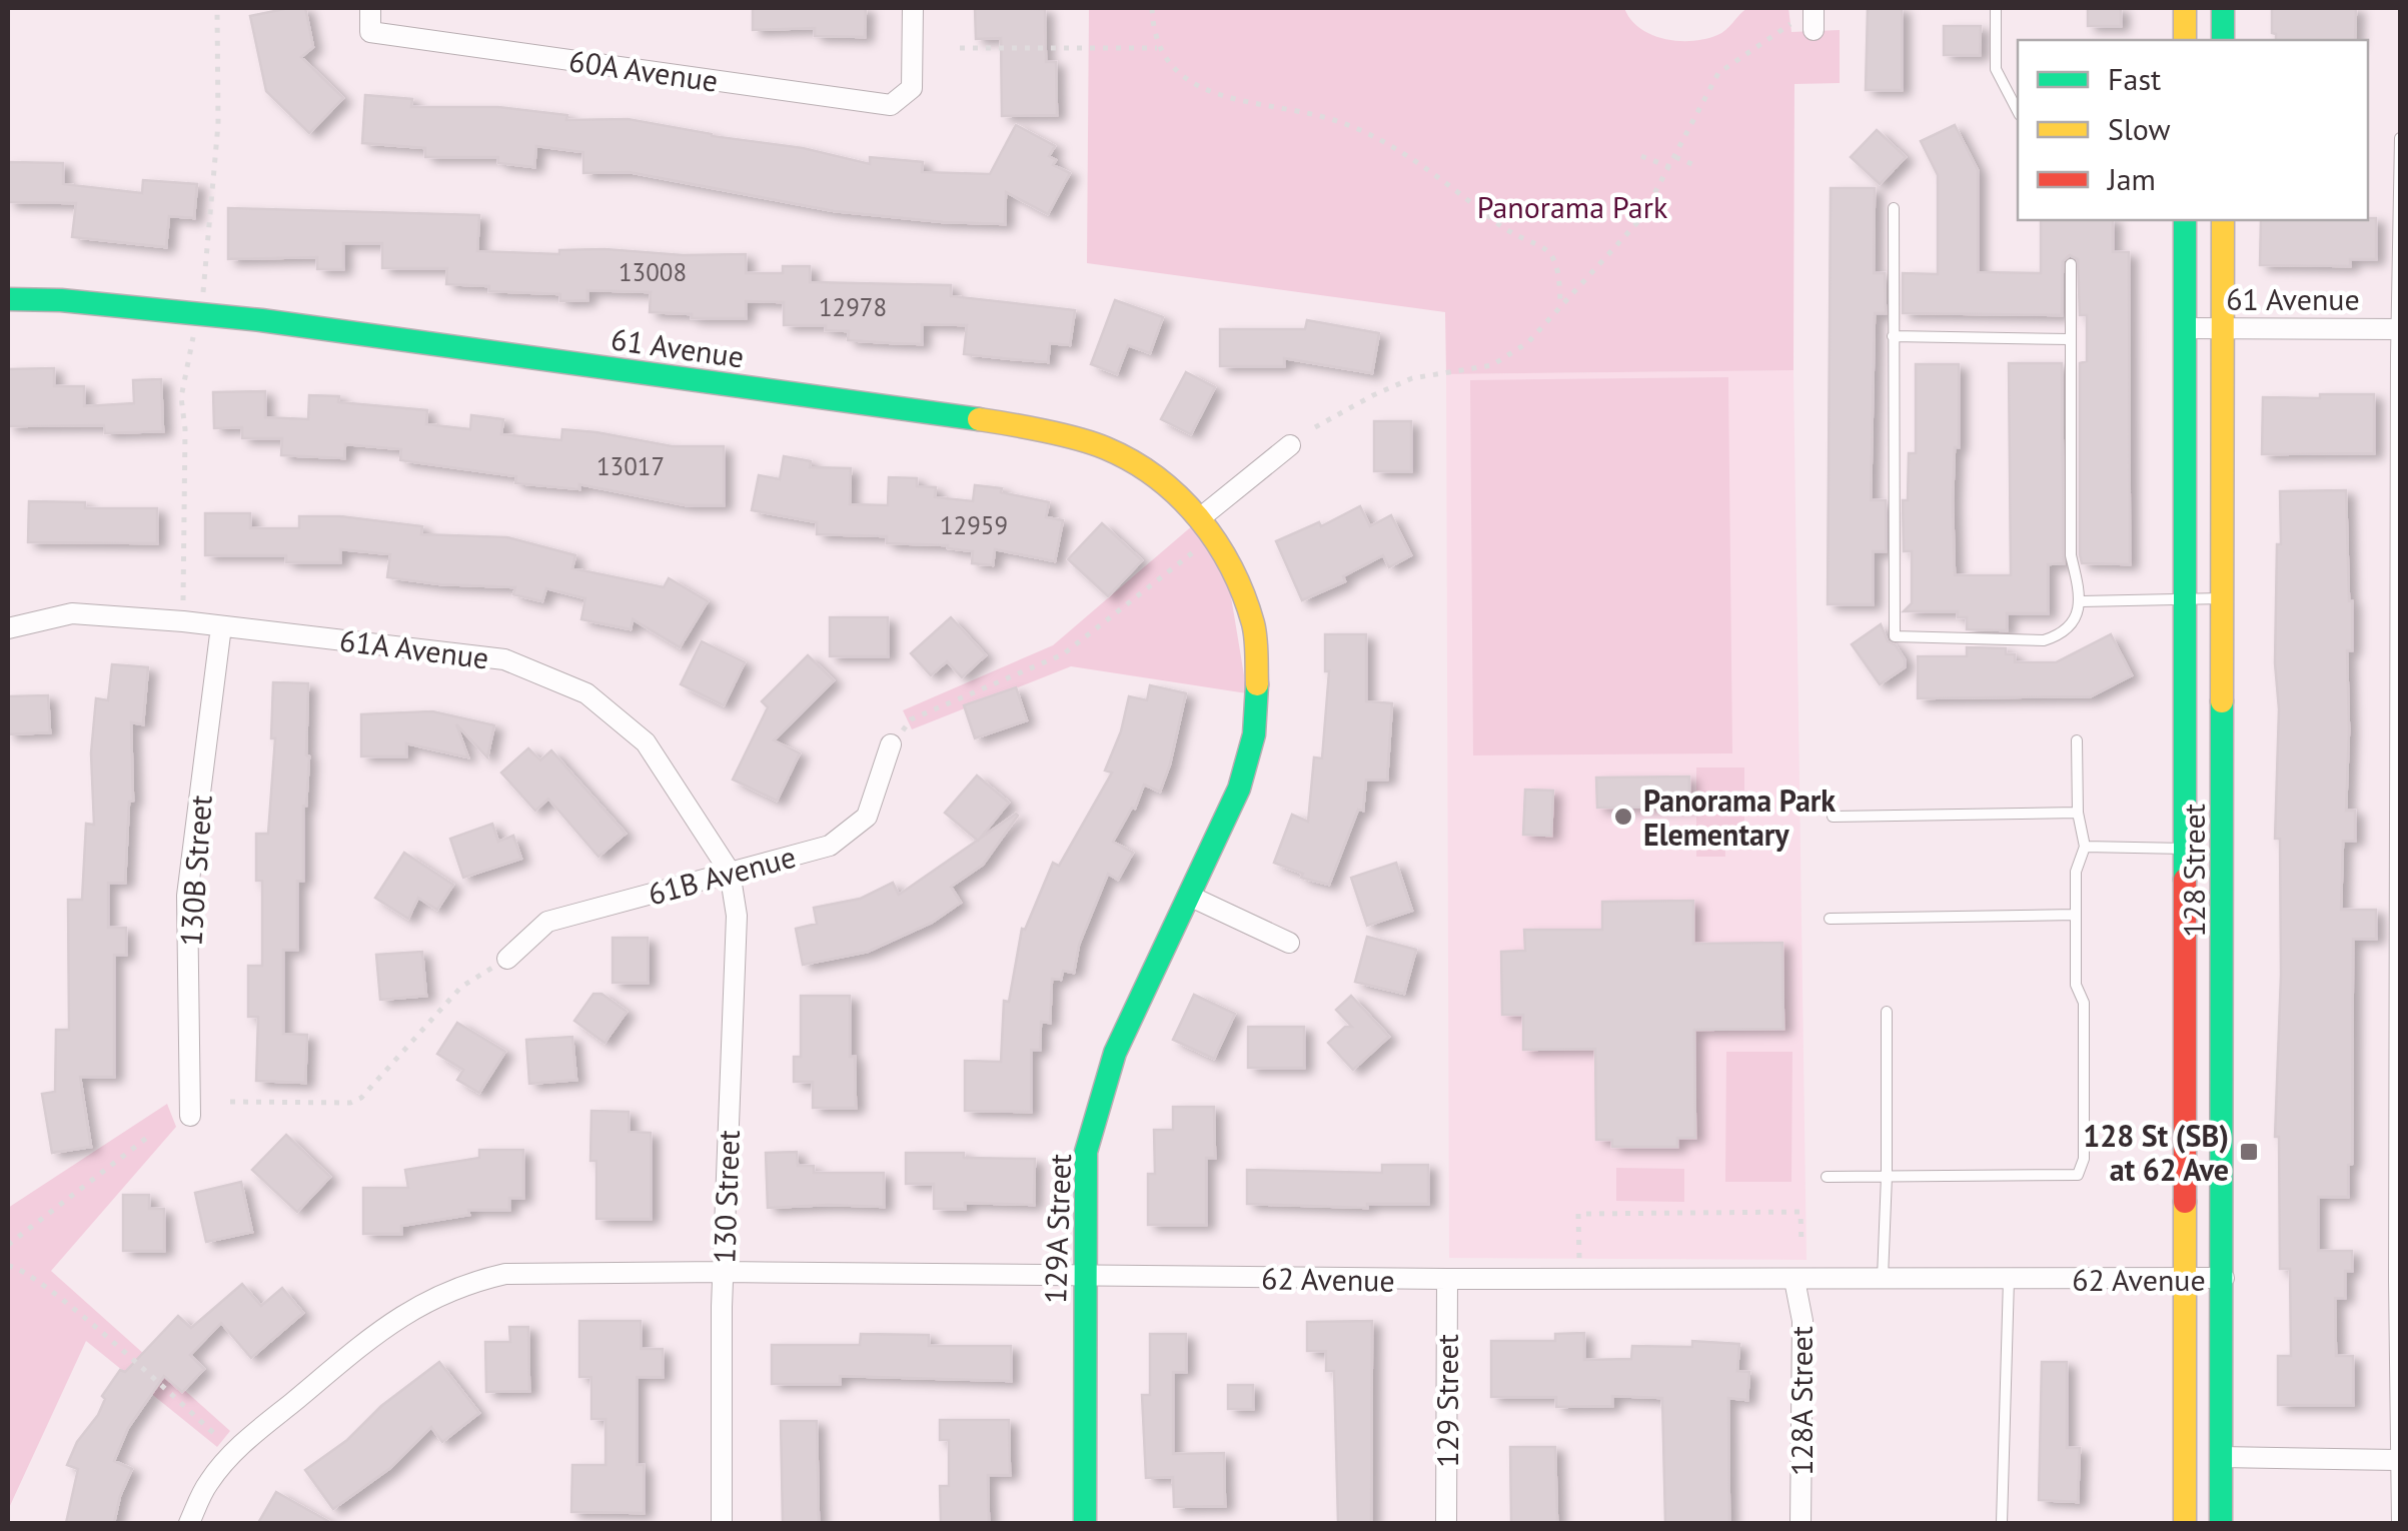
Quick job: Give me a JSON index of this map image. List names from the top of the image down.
{
  "streets": {
    "main road": ["61 Avenue", "128 Street", "129A Street"],
    "street": [
      "60A Avenue",
      "61A Avenue",
      "130B Street",
      "61B Avenue",
      "130 Street",
      "62 Avenue",
      "129 Street",
      "128A Street"
    ]
  },
  "crossings": [
    ["61 Avenue", "128 Street"],
    ["61 Avenue", "129A Street"],
    ["61A Avenue", "130B Street"],
    ["61A Avenue", "61B Avenue"],
    ["61A Avenue", "130 Street"],
    ["128 Street", "62 Avenue"],
    ["61B Avenue", "130 Street"],
    ["130 Street", "62 Avenue"],
    ["129A Street", "62 Avenue"],
    ["62 Avenue", "129 Street"],
    ["62 Avenue", "128A Street"]
  ],
  "parks": ["Panorama Park"],
  "places": {
    "other": ["Panorama Park Elementary"],
    "transit": ["128 St (SB) at 62 Ave"]
  },
  "house_numbers": [
    "13008",
    "12978",
    "13017",
    "12959"
  ],
  "legend": ["Fast", "Slow", "Jam"]
}
